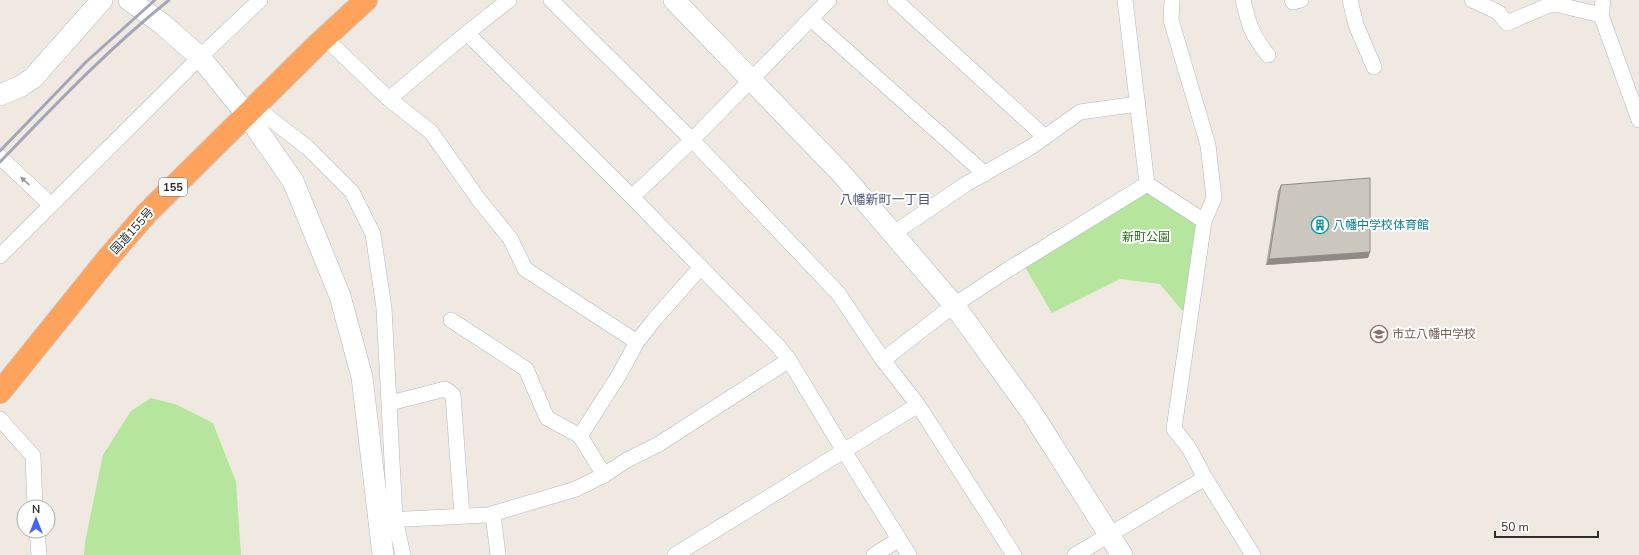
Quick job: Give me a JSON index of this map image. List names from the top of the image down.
{
  "streets": {
    "highway": ["155", "国道155号"]
  },
  "districts": ["八幡新町一丁目"],
  "parks": ["新町公園"],
  "places": {
    "building": ["八幡中学校体育館"],
    "school or university": ["市立八幡中学校"]
  },
  "scale_bar": "50 m",
  "north": "top"
}
